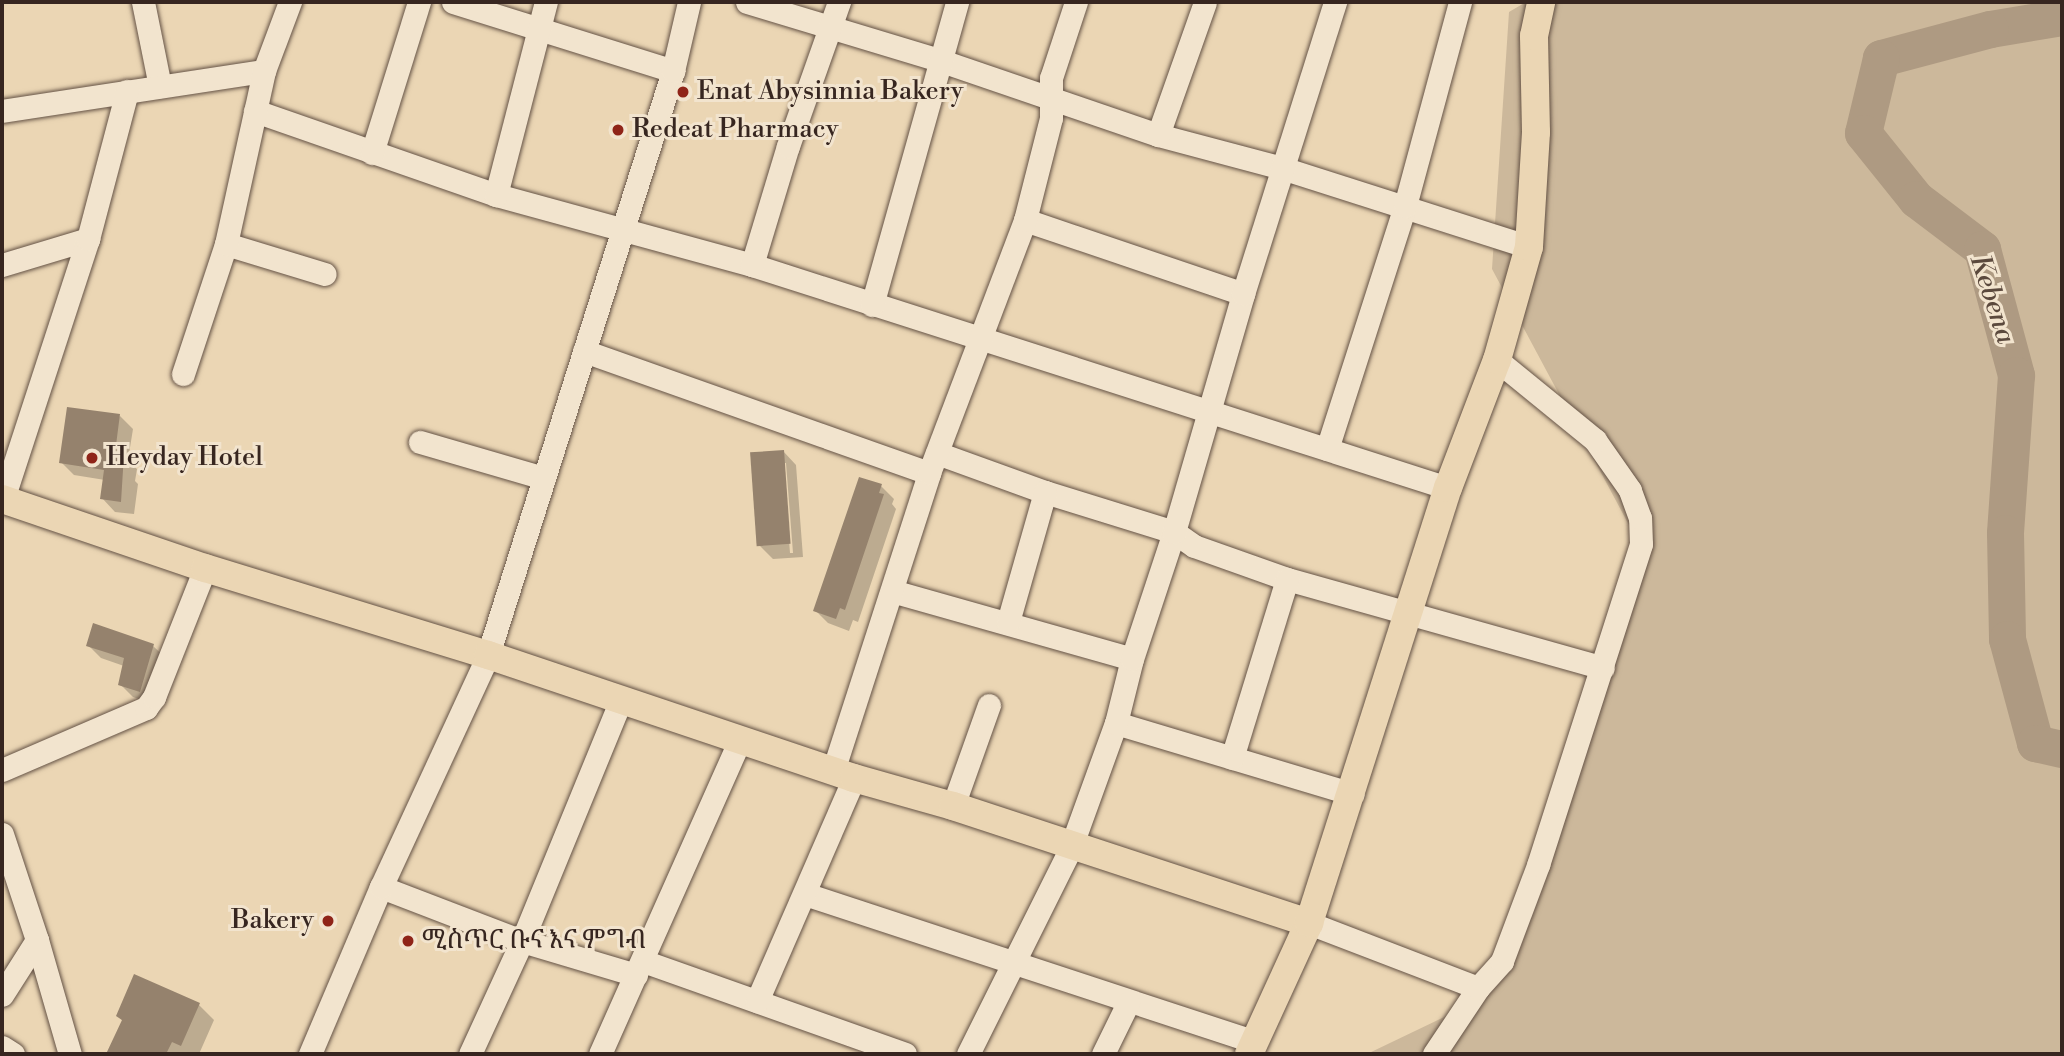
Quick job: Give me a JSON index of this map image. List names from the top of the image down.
{
  "water": ["Kebena"],
  "places": [
    "Enat Abysinnia Bakery",
    "Redeat Pharmacy",
    "Heyday Hotel",
    "Bakery",
    "ሚስጥር ቡና እና ምግብ"
  ]
}
